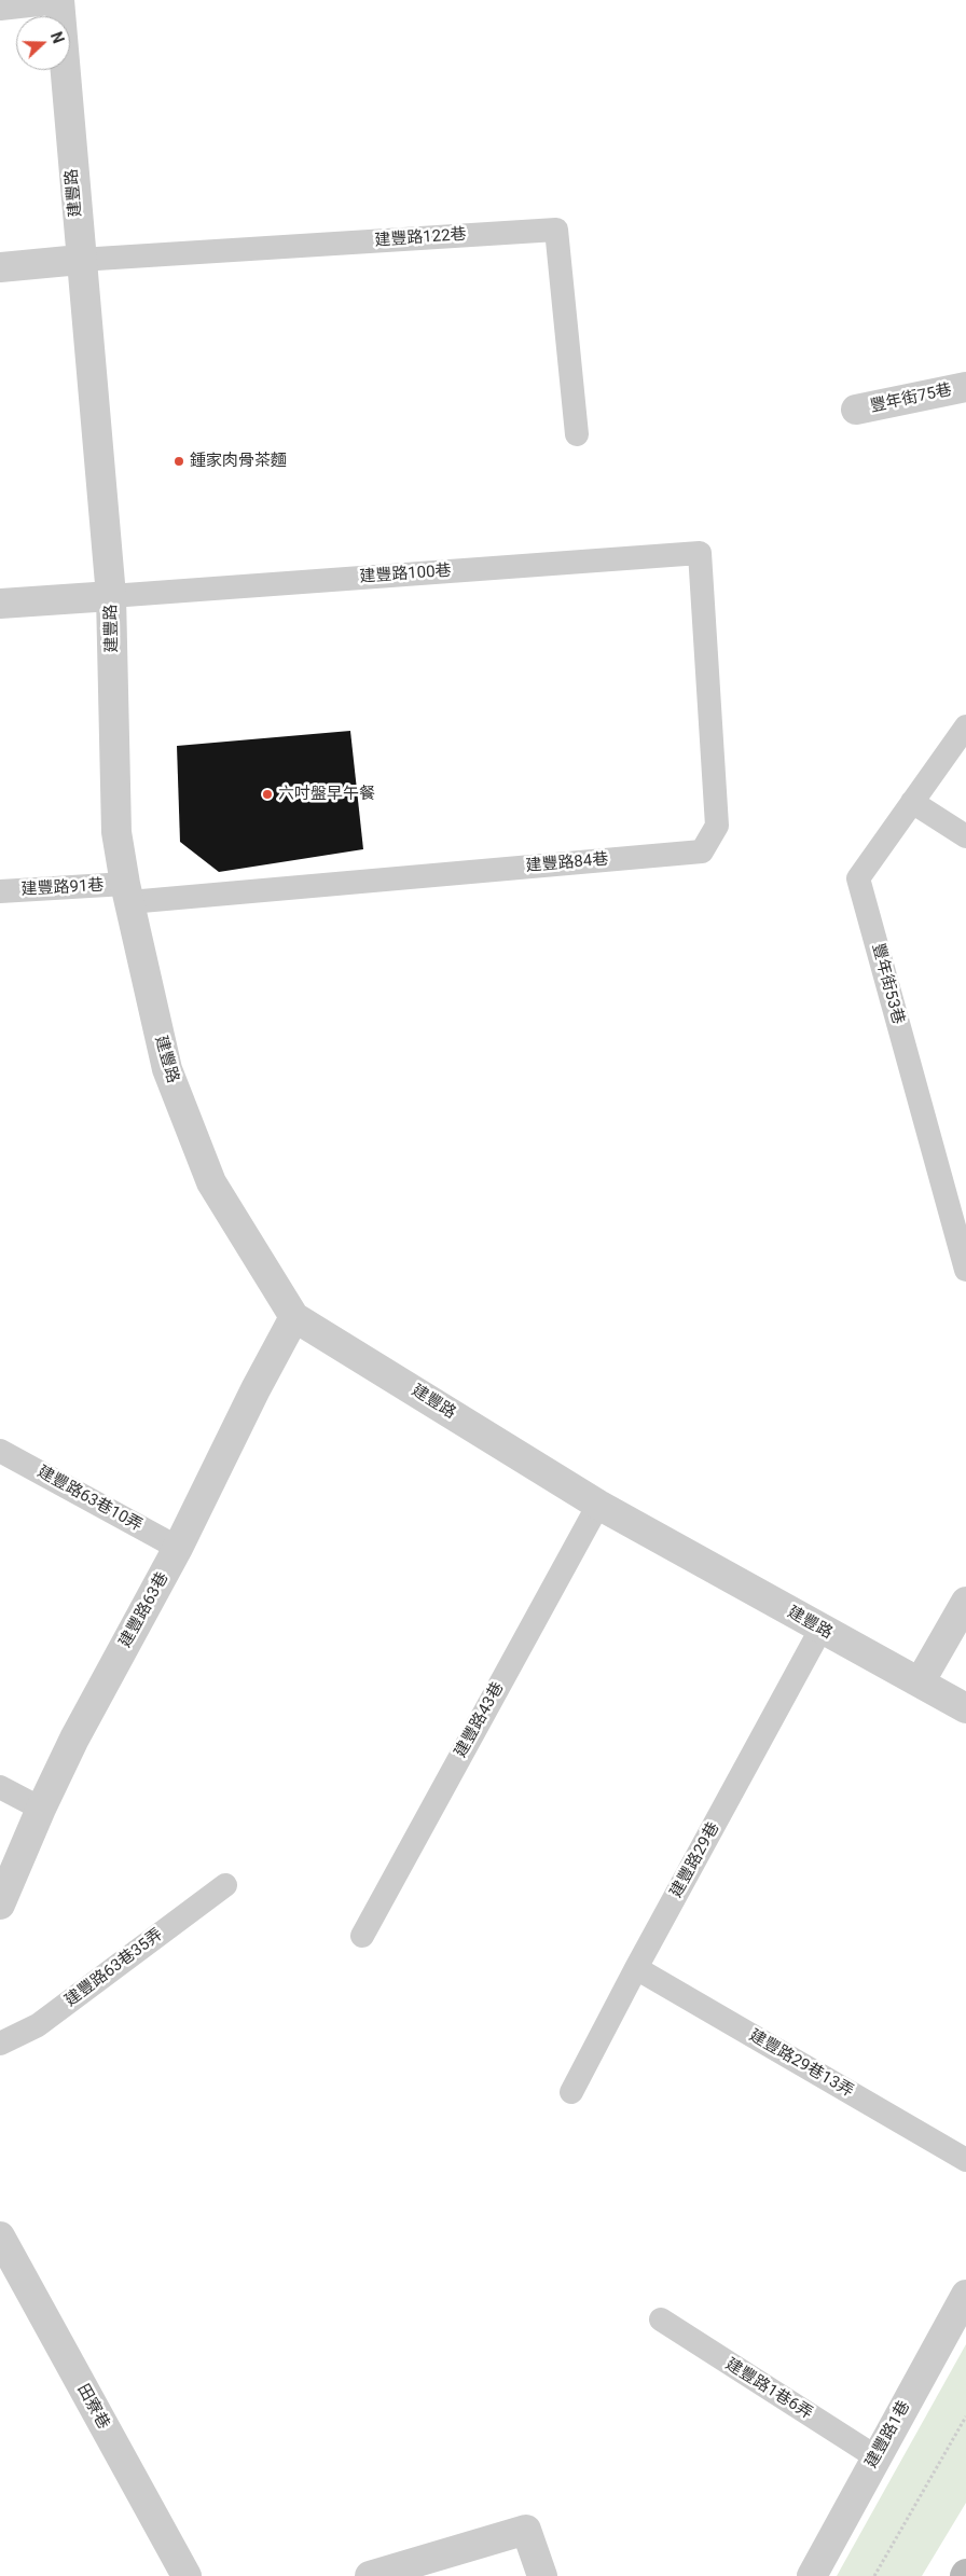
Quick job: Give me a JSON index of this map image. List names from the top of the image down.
{
  "streets": {
    "street": [
      "建豐路",
      "豐年街75巷",
      "建豐路63巷",
      "田寮巷",
      "建豐路1巷"
    ],
    "lane": [
      "建豐路122巷",
      "建豐路100巷",
      "建豐路84巷",
      "建豐路91巷",
      "豐年街53巷",
      "建豐路63巷10弄",
      "建豐路43巷",
      "建豐路29巷",
      "建豐路63巷35弄",
      "建豐路29巷13弄",
      "建豐路1巷6弄"
    ]
  },
  "crossings": [
    ["建豐路", "建豐路122巷"],
    ["建豐路", "建豐路100巷"],
    ["建豐路", "建豐路84巷"],
    ["建豐路", "建豐路91巷"],
    ["建豐路", "建豐路63巷"],
    ["建豐路", "建豐路43巷"],
    ["建豐路", "建豐路29巷"],
    ["建豐路100巷", "建豐路84巷"],
    ["建豐路84巷", "建豐路91巷"],
    ["建豐路63巷10弄", "建豐路63巷"],
    ["建豐路29巷", "建豐路29巷13弄"],
    ["建豐路1巷6弄", "建豐路1巷"]
  ],
  "places": ["鍾家肉骨茶麵", "六吋盤早午餐"],
  "north": "right"
}
